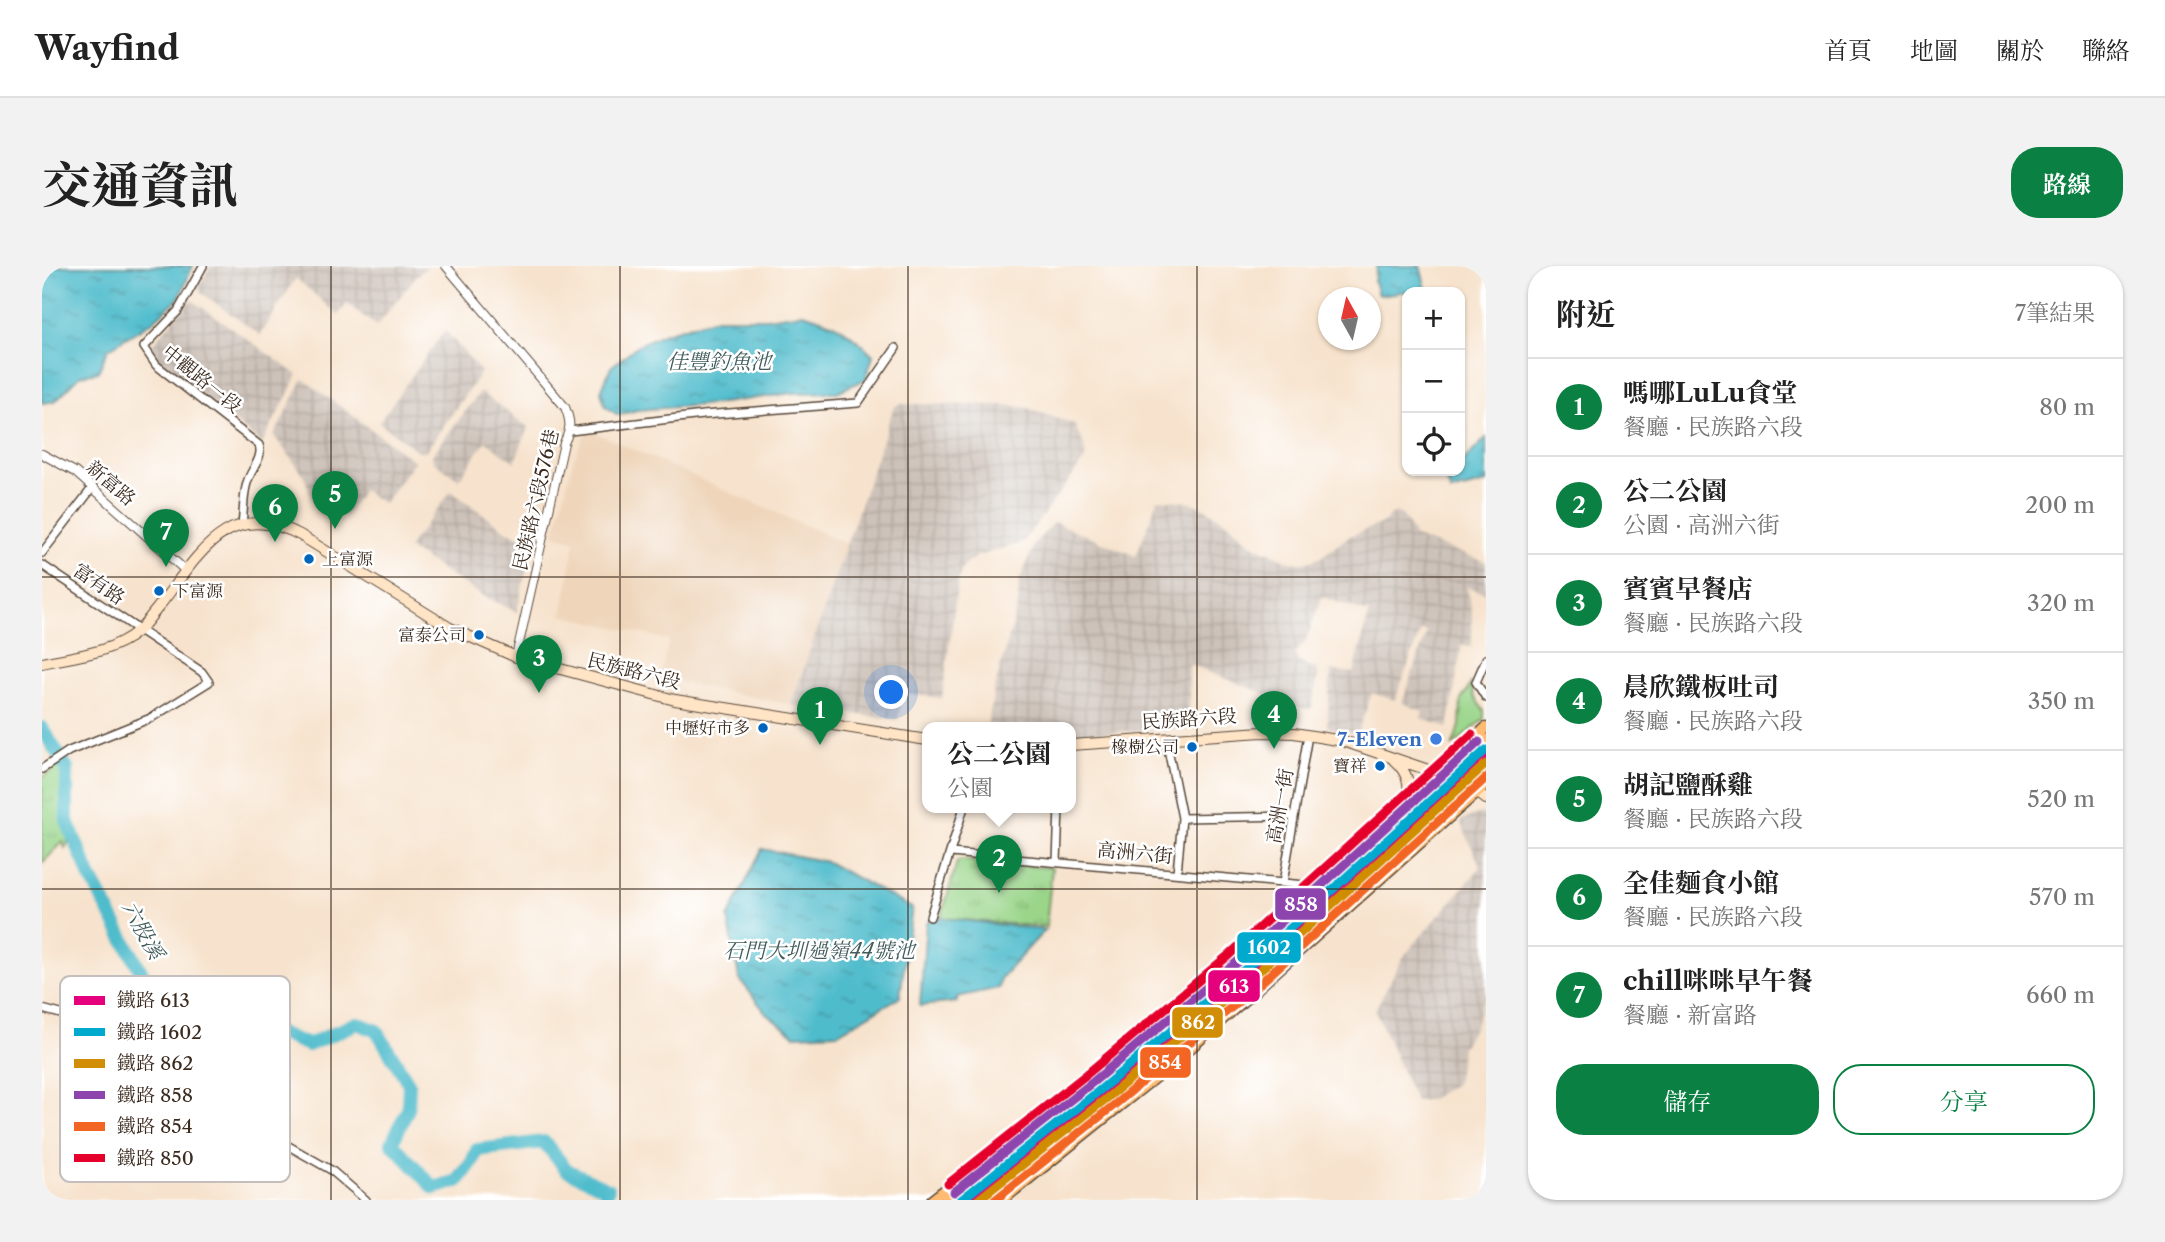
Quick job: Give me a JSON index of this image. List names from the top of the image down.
{
  "streets": {
    "main road": ["民族路六段"],
    "street": [
      "中觀路一段",
      "新富路",
      "民族路六段576巷",
      "富有路",
      "高洲一街",
      "高洲六街"
    ]
  },
  "crossings": [
    ["中觀路一段", "民族路六段"],
    ["民族路六段576巷", "民族路六段"],
    ["民族路六段", "高洲一街"],
    ["高洲一街", "高洲六街"]
  ],
  "water": ["佳豐釣魚池", "六股溪", "石門大圳過嶺44號池"],
  "places": [
    "上富源",
    "下富源",
    "富泰公司",
    "中壢好市多",
    "7-Eleven",
    "橡樹公司",
    "寶祥"
  ],
  "lines": [
    "rail line 850",
    "rail line 858",
    "rail line 1602",
    "rail line 613",
    "rail line 862",
    "rail line 854"
  ],
  "legend": [
    "鐵路 613",
    "鐵路 1602",
    "鐵路 862",
    "鐵路 858",
    "鐵路 854",
    "鐵路 850"
  ],
  "north": "top",
  "page": {
    "header": "Wayfind",
    "nav": [
      "首頁",
      "地圖",
      "關於",
      "聯絡"
    ],
    "title": "交通資訊",
    "buttons": [
      "路線",
      ["儲存", "分享"]
    ],
    "heading": ["附近", "7筆結果"],
    "map_buttons": ["+", "−"],
    "list": [
      {
        "mark": "1",
        "name": "嗎哪LuLu食堂",
        "note": "餐廳 · 民族路六段",
        "value": "80 m"
      },
      {
        "mark": "2",
        "name": "公二公園",
        "note": "公園 · 高洲六街",
        "value": "200 m"
      },
      {
        "mark": "3",
        "name": "賓賓早餐店",
        "note": "餐廳 · 民族路六段",
        "value": "320 m"
      },
      {
        "mark": "4",
        "name": "晨欣鐵板吐司",
        "note": "餐廳 · 民族路六段",
        "value": "350 m"
      },
      {
        "mark": "5",
        "name": "胡記鹽酥雞",
        "note": "餐廳 · 民族路六段",
        "value": "520 m"
      },
      {
        "mark": "6",
        "name": "全佳麵食小館",
        "note": "餐廳 · 民族路六段",
        "value": "570 m"
      },
      {
        "mark": "7",
        "name": "chill咪咪早午餐",
        "note": "餐廳 · 新富路",
        "value": "660 m"
      }
    ],
    "pins": [
      "5",
      "6",
      "7",
      "3",
      "1",
      "4",
      "2"
    ],
    "popup": ["公二公園", "公園"]
  }
}
